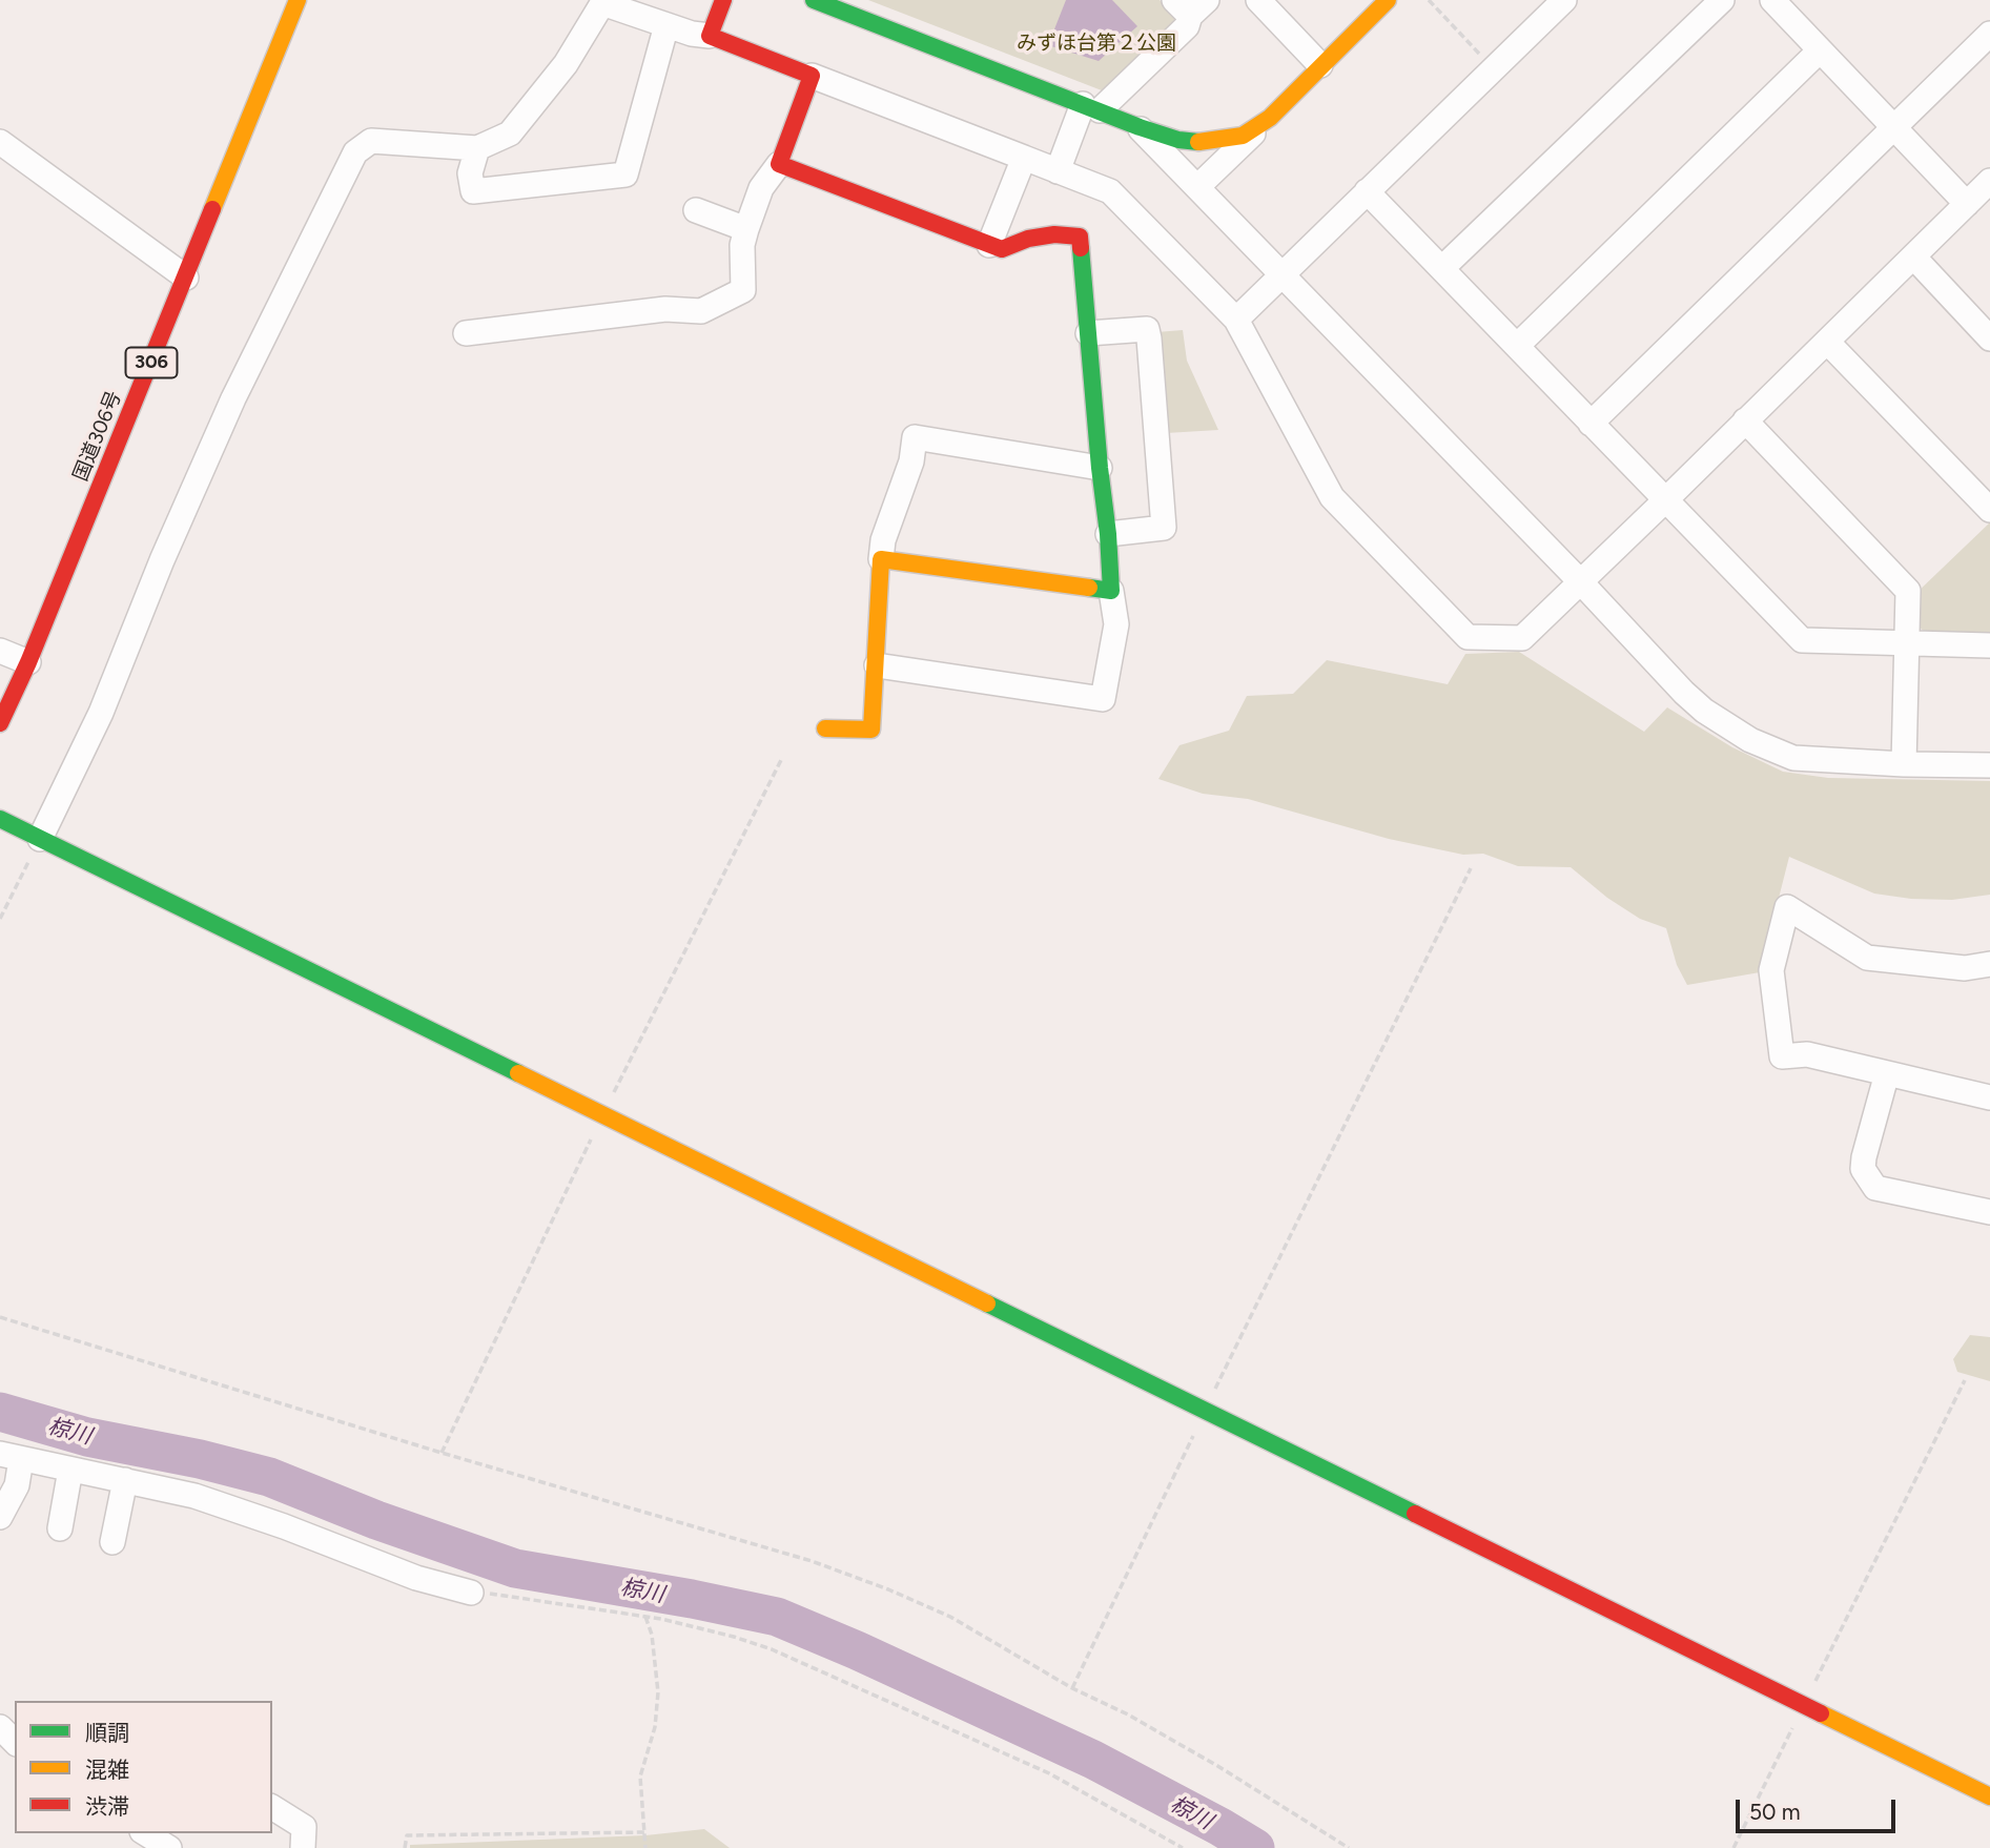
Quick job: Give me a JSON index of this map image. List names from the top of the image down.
{
  "streets": {
    "main road": ["306", "国道306号"]
  },
  "water": ["椋川"],
  "parks": ["みずほ台第２公園"],
  "legend": ["順調", "混雑", "渋滞"],
  "scale_bar": "50 m"
}
